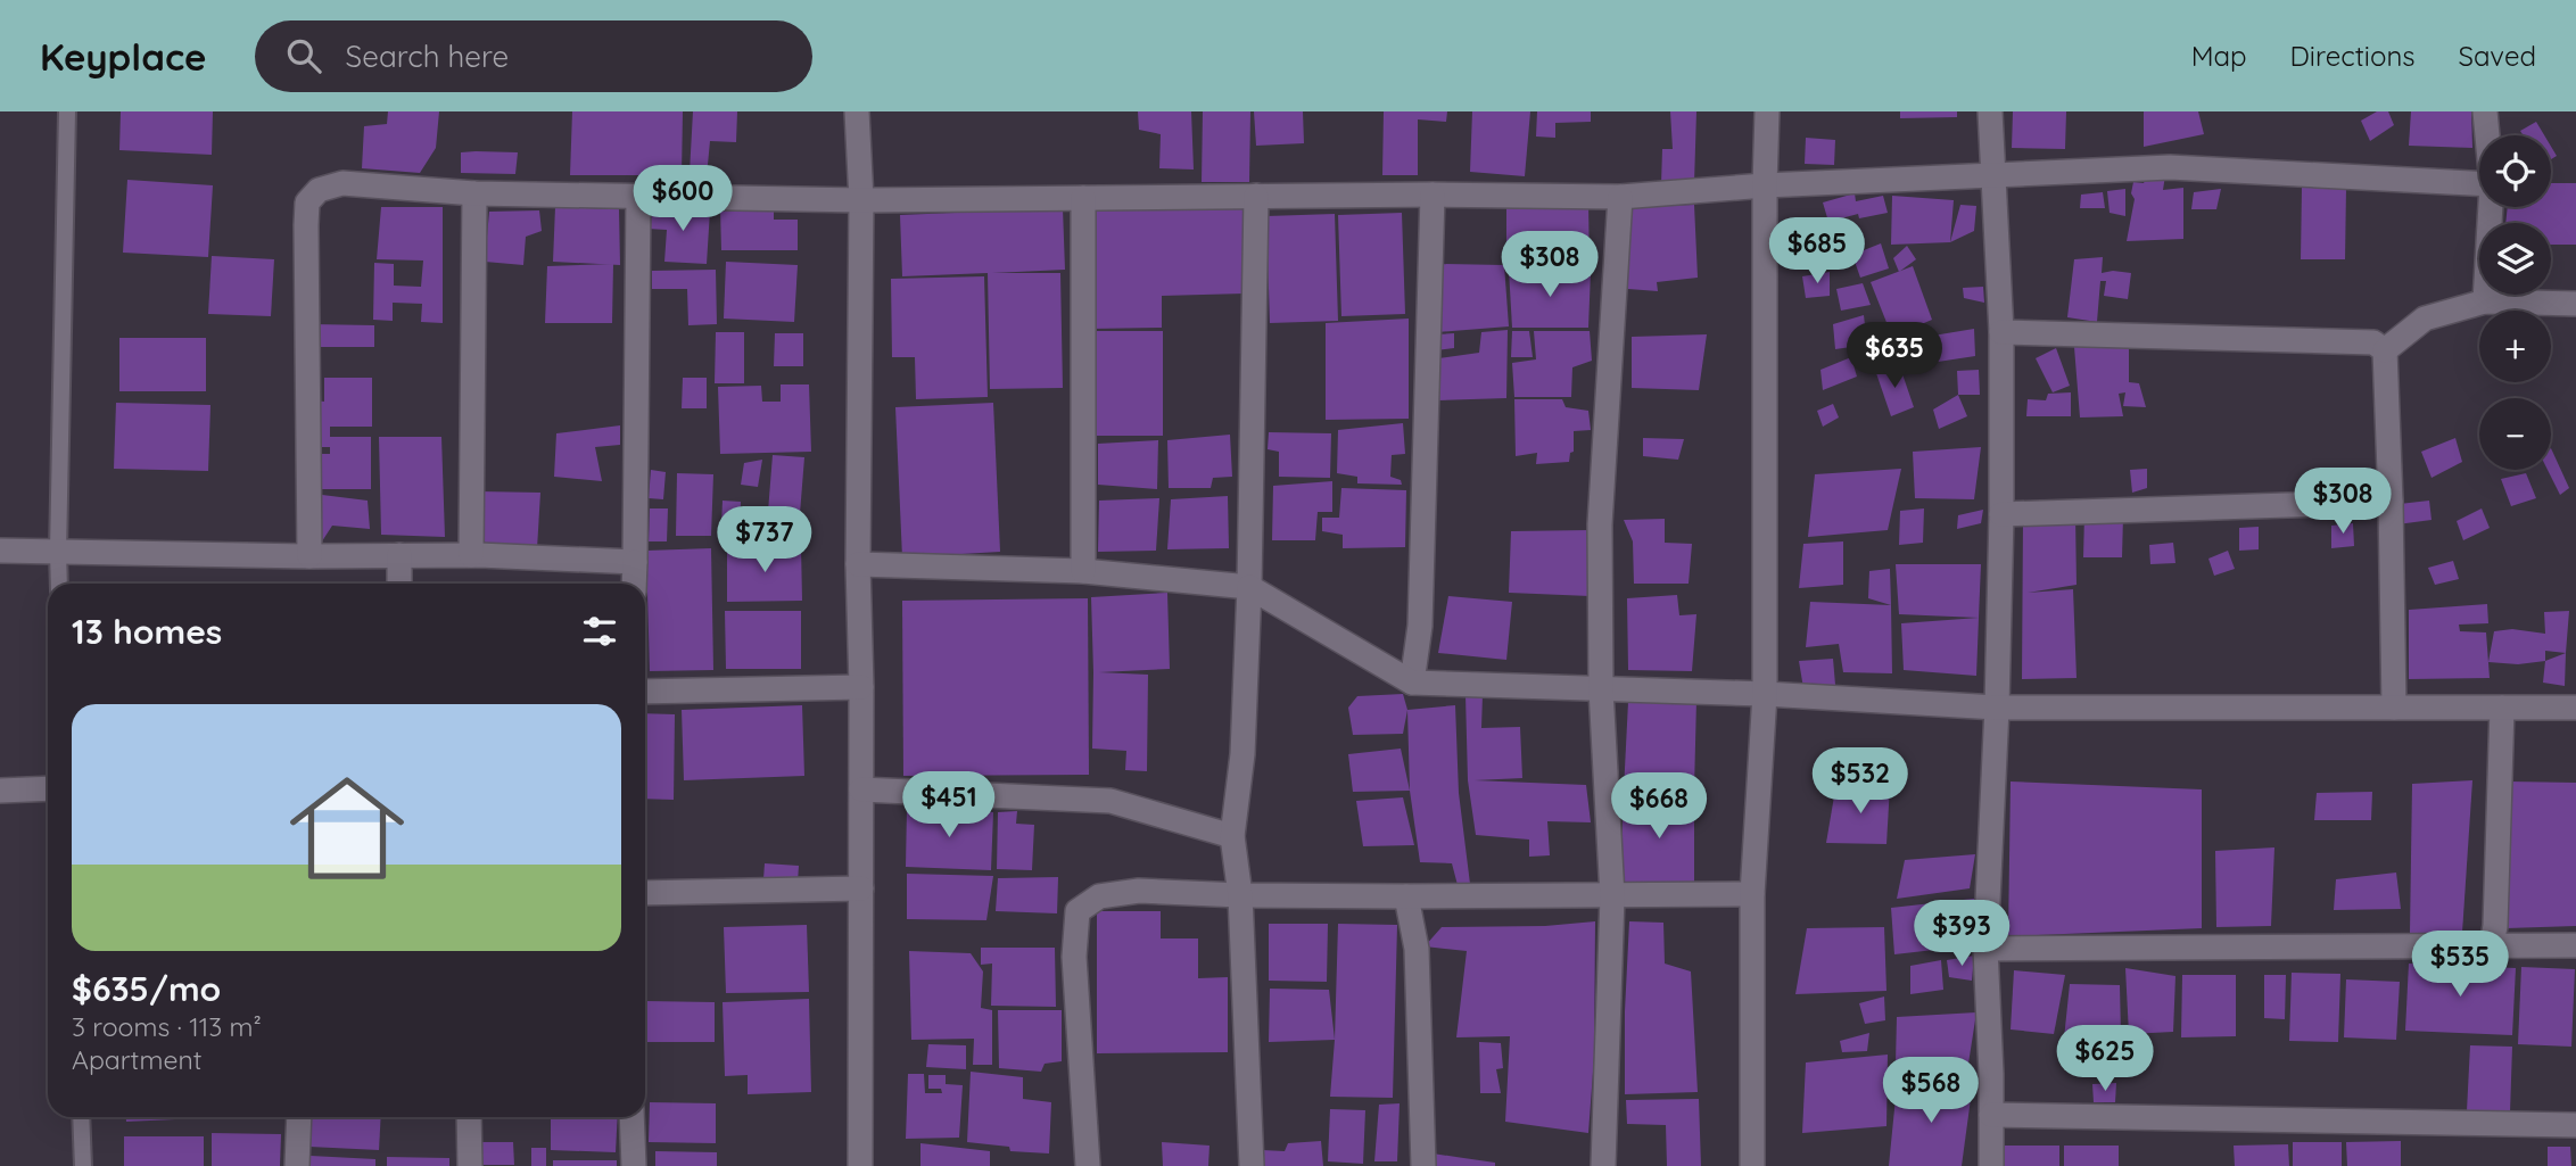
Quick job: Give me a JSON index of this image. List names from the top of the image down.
{
  "page": {
    "header": "Keyplace",
    "search": "Search here",
    "nav": ["Map", "Directions", "Saved"],
    "map_buttons": ["+", "−"],
    "price": [
      "$600",
      "$685",
      "$308",
      "$635",
      "$308",
      "$737",
      "$532",
      "$451",
      "$668",
      "$393",
      "$535",
      "$625",
      "$568"
    ],
    "heading": "13 homes",
    "list": [
      {
        "name": "$635/mo",
        "note": "3 rooms · 113 m² · Apartment"
      }
    ]
  }
}
